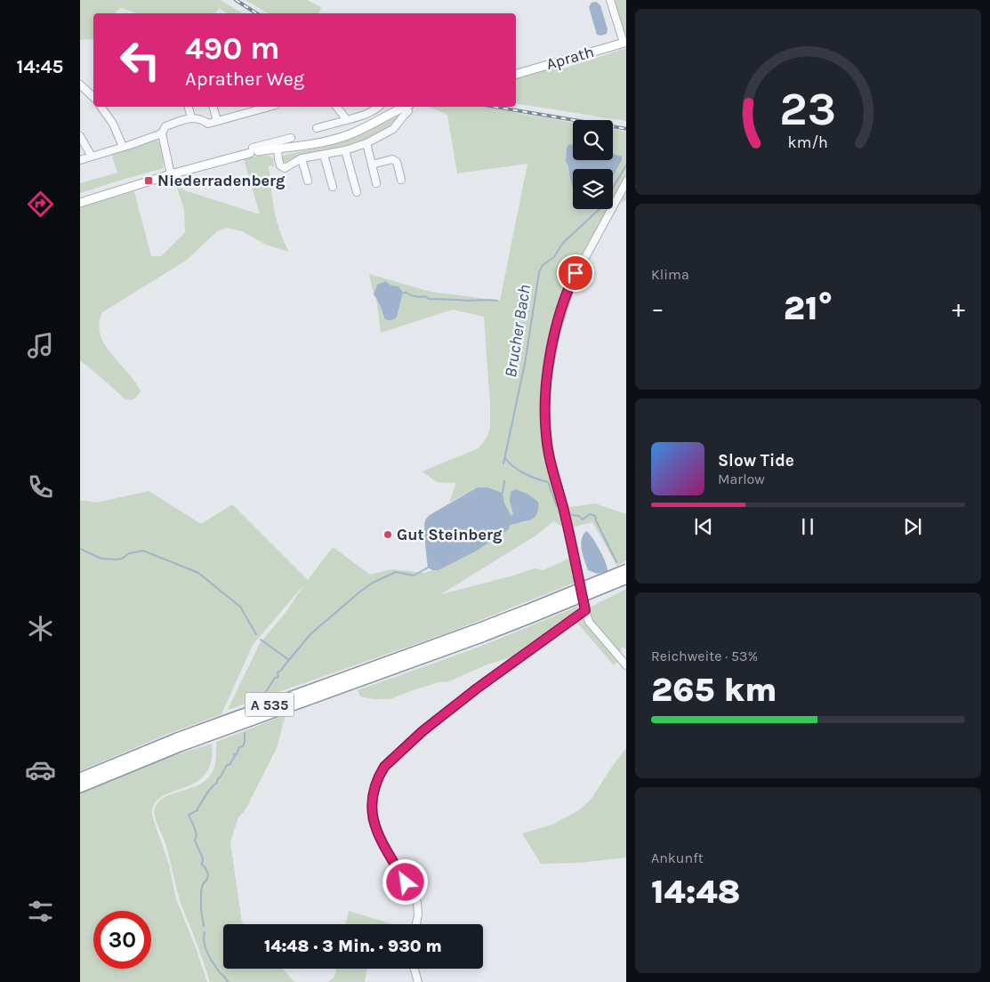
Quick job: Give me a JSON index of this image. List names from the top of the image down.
{
  "streets": {
    "highway": ["A 535"],
    "main road": ["Aprath"]
  },
  "water": ["Brucher Bach"],
  "places": {
    "transit": ["Niederradenberg"],
    "other": ["Gut Steinberg"]
  },
  "page": {
    "tabs": "14:45",
    "turn": ["490 m", "Aprather Weg"],
    "tile": [
      "Klima",
      ["Reichweite · 53%", "265 km"],
      ["Ankunft", "14:48"]
    ],
    "heat": ["−", "21°", "+"],
    "song": ["Slow Tide", "Marlow"],
    "limit": "30",
    "trip": "14:48 · 3 Min. · 930 m",
    "gauge": ["23", "km/h"]
  }
}
